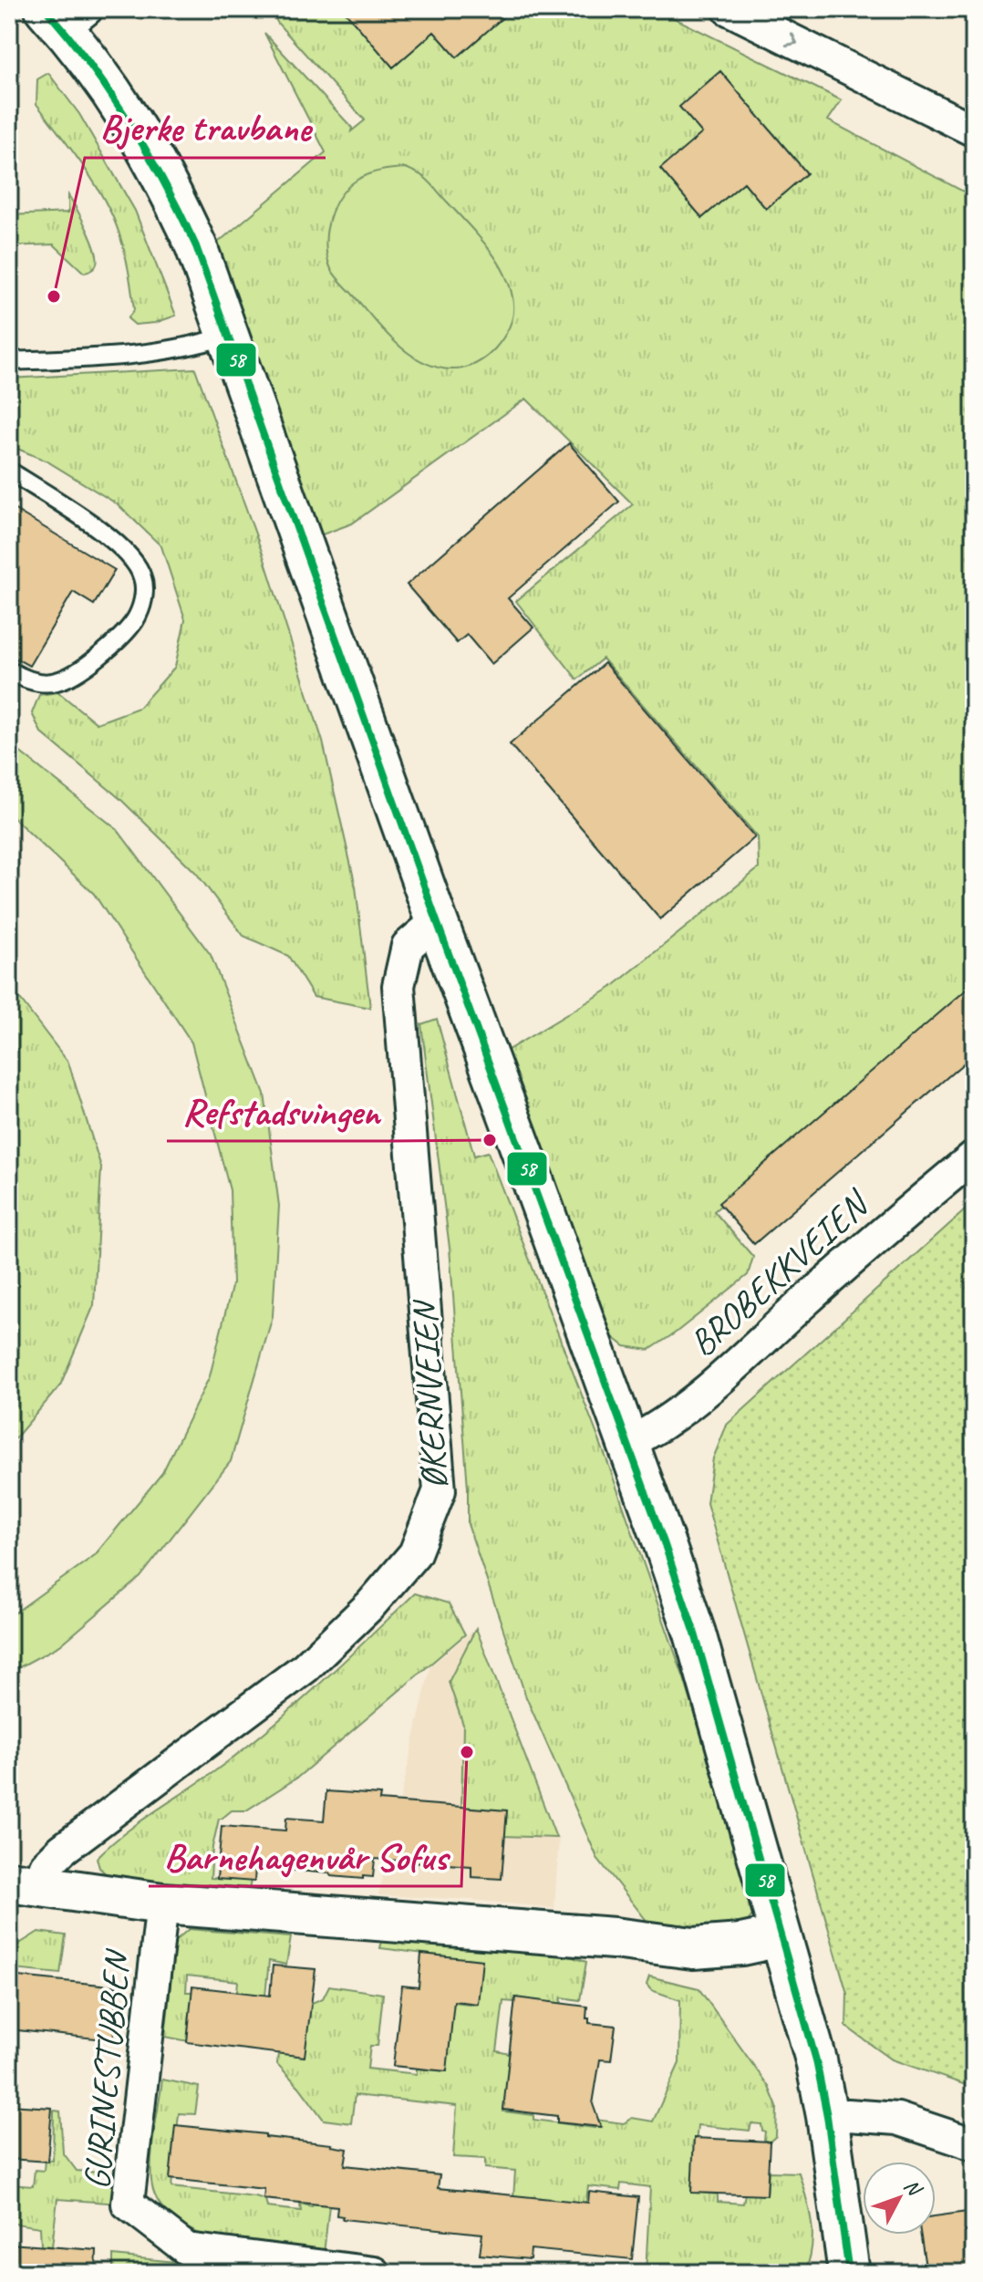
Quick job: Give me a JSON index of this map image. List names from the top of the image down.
{
  "streets": {
    "street": ["BROBEKKVEIEN", "ØKERNVEIEN", "GURINESTUBBEN"]
  },
  "crossings": [
    ["ØKERNVEIEN", "GURINESTUBBEN"]
  ],
  "places": ["Bjerke travbane", "Refstadsvingen", "Barnehagenvår Sofus"],
  "lines": ["transit line 58"],
  "north": "top right"
}
